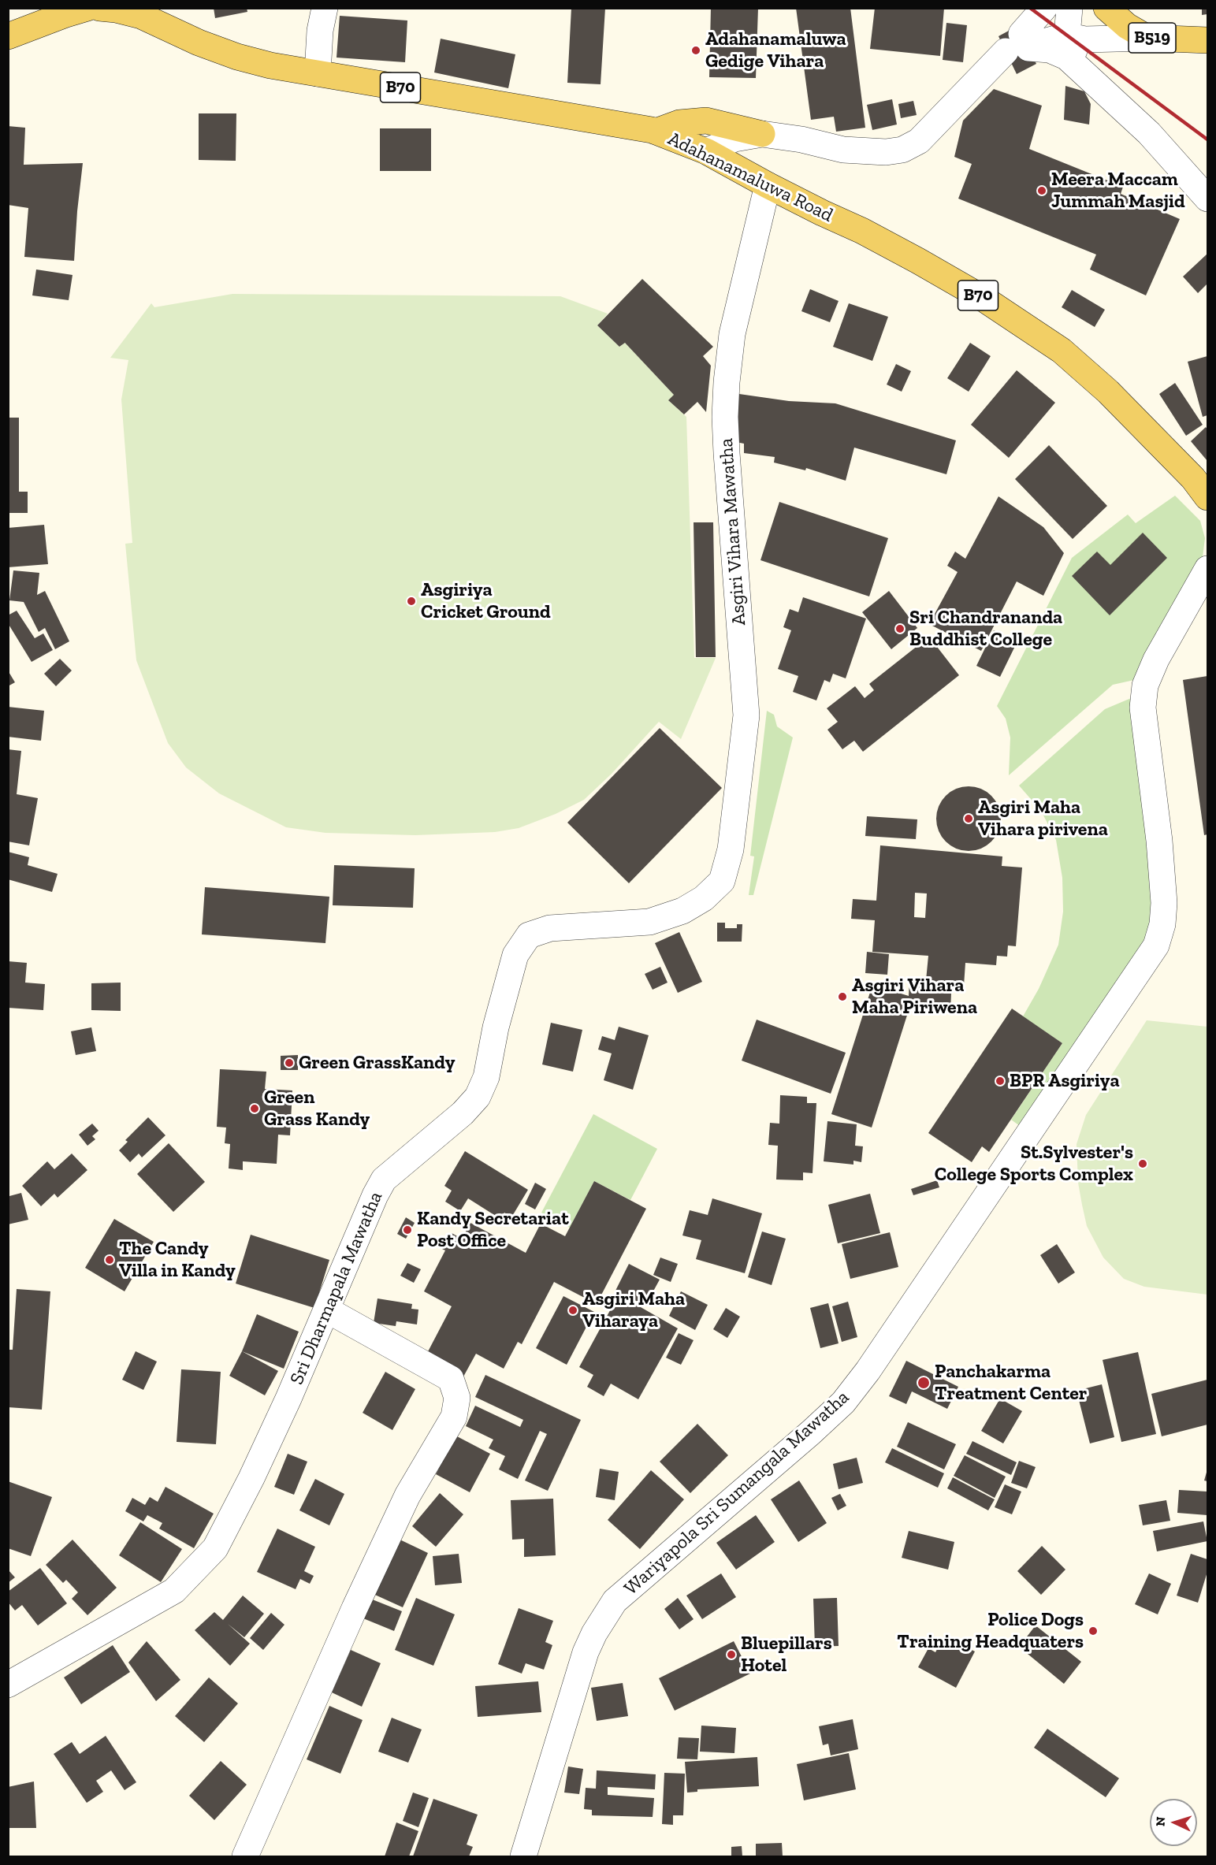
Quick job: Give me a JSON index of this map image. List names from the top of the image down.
{
  "streets": {
    "main road": ["B519", "B70", "Adahanamaluwa Road"],
    "street": ["Asgiri Vihara Mawatha", "Sri Dharmapala Mawatha", "Wariyapola Sri Sumangala Mawatha"]
  },
  "crossings": [
    ["Adahanamaluwa Road", "Asgiri Vihara Mawatha"],
    ["Asgiri Vihara Mawatha", "Sri Dharmapala Mawatha"]
  ],
  "places": [
    "Adahanamaluwa Gedige Vihara",
    "Meera Maccam Jummah Masjid",
    "Asgiriya Cricket Ground",
    "Sri Chandrananda Buddhist College",
    "Asgiri Maha Vihara pirivena",
    "Asgiri Vihara Maha Piriwena",
    "Green GrassKandy",
    "BPR Asgiriya",
    "Green Grass Kandy",
    "St.Sylvester's College Sports Complex",
    "Kandy Secretariat Post Office",
    "The Candy Villa in Kandy",
    "Asgiri Maha Viharaya",
    "Panchakarma Treatment Center",
    "Police Dogs Training Headquaters",
    "Bluepillars Hotel"
  ],
  "north": "left"
}
